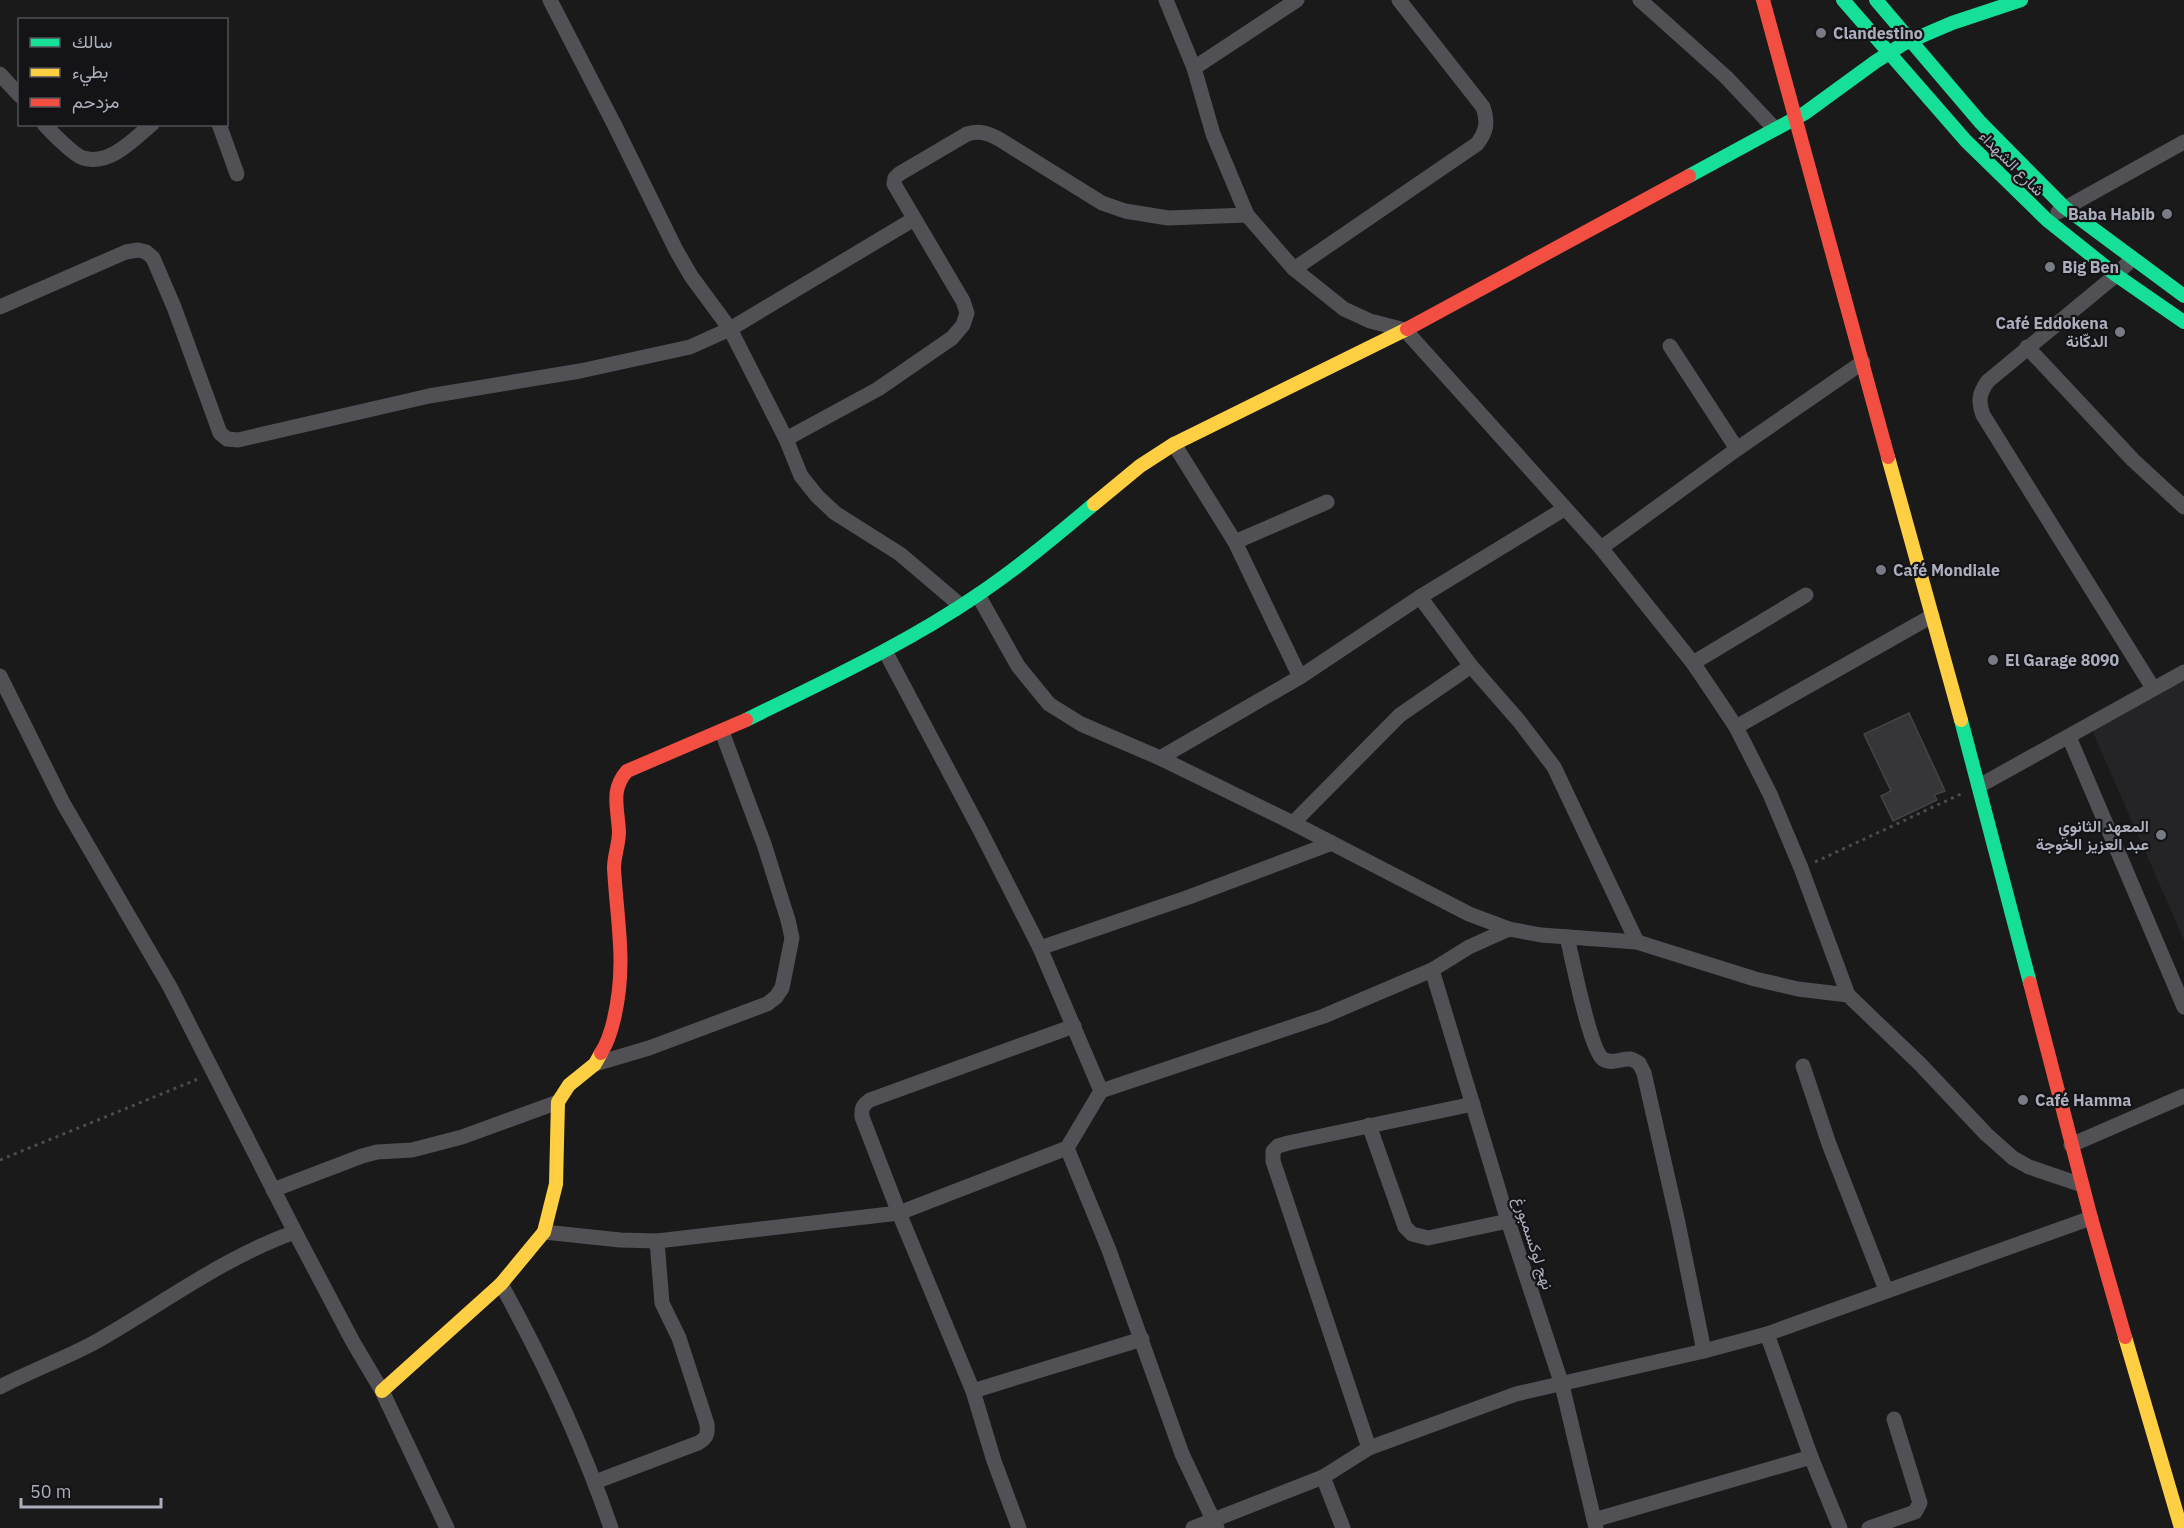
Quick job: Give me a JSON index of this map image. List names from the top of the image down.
{
  "streets": {
    "street": ["شارع الشهداء", "نهج لوكسمبورغ"]
  },
  "places": [
    "Clandestino",
    "Baba Habib",
    "Big Ben",
    "Café Eddokena الدكّانة",
    "Café Mondiale",
    "El Garage 8090",
    "المعهد الثانوي عبد العزيز الخوجة",
    "Café Hamma"
  ],
  "legend": ["سالك", "بطيء", "مزدحم"],
  "scale_bar": "50 m"
}
